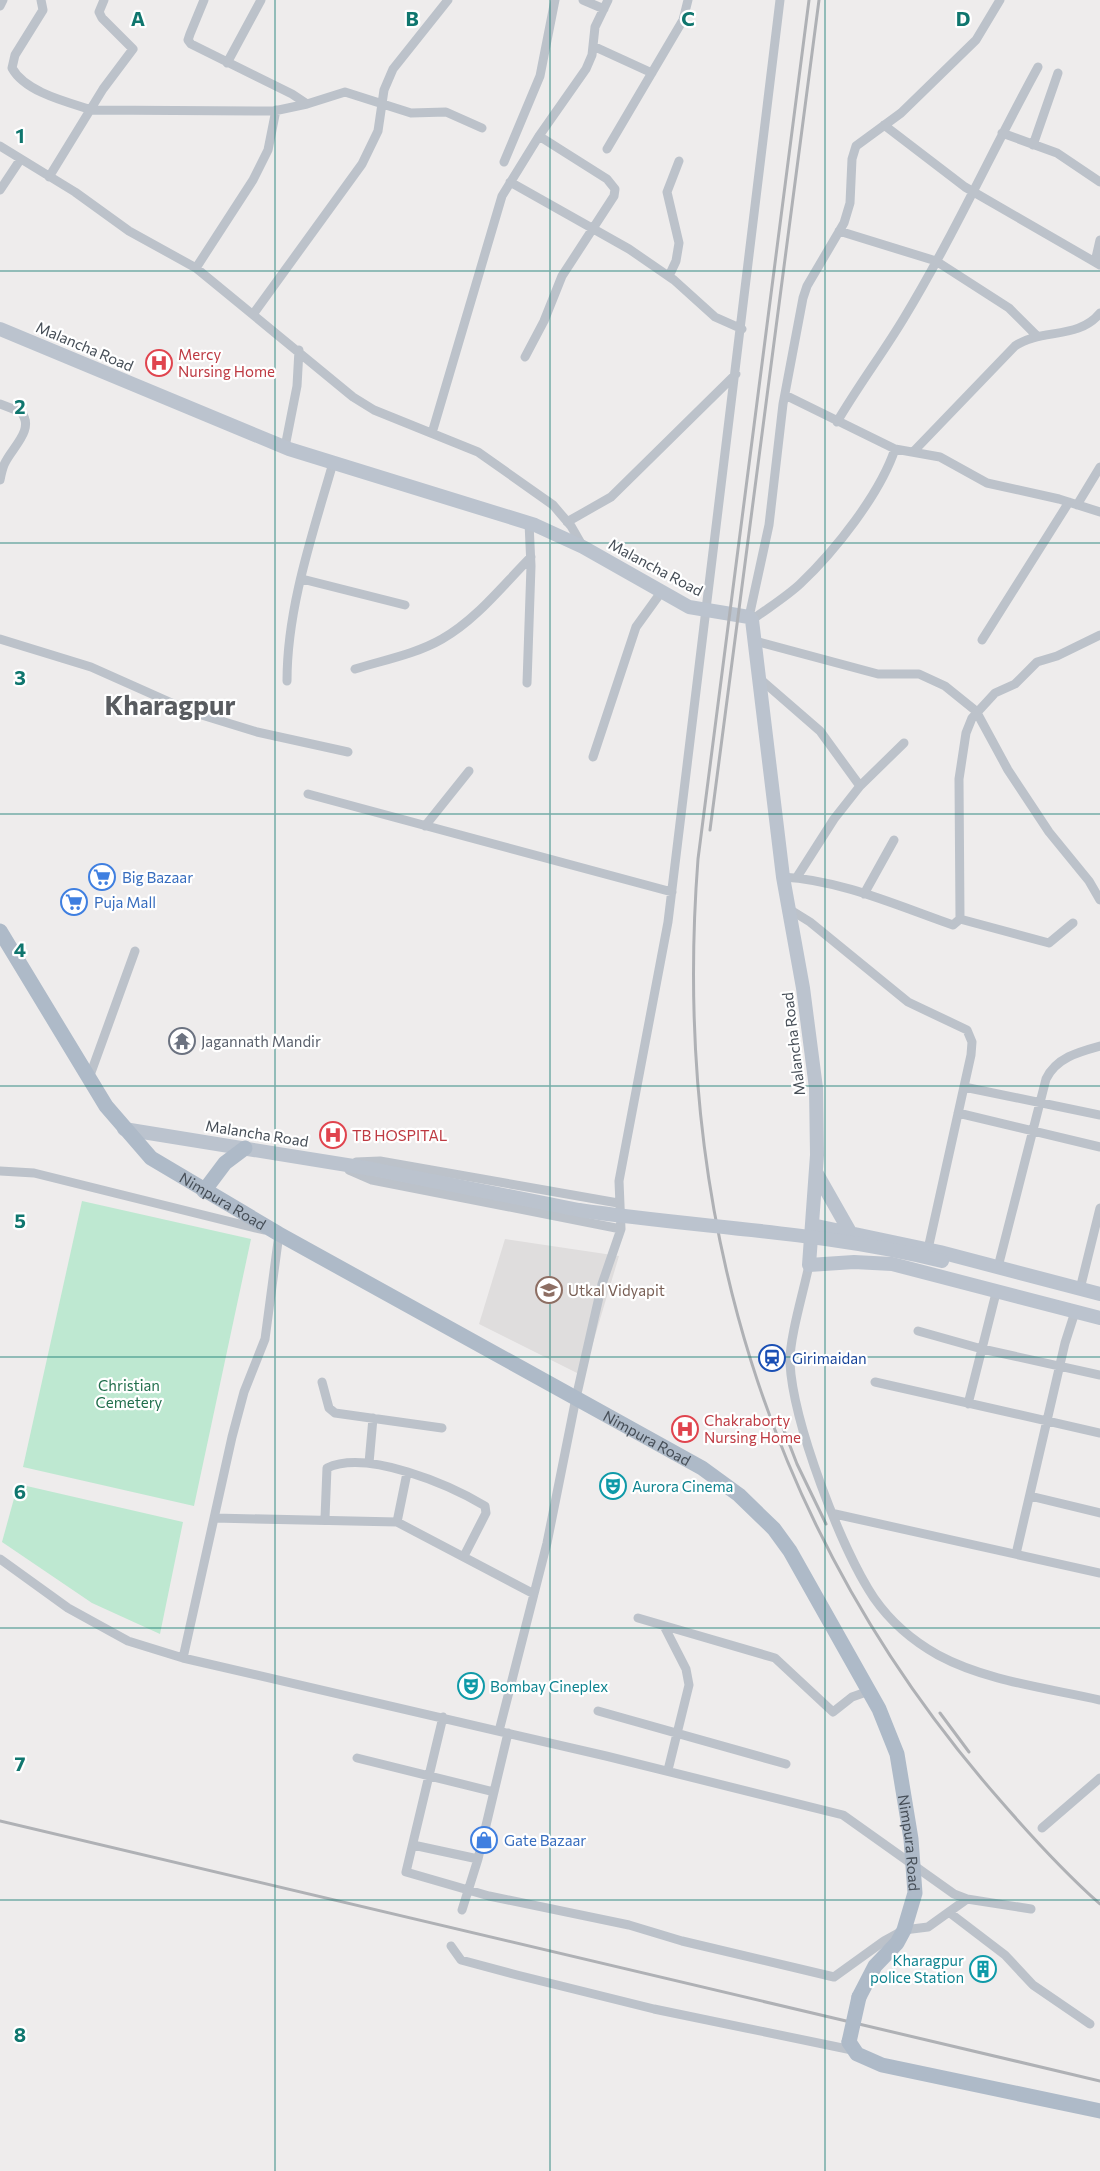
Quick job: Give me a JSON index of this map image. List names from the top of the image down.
{
  "streets": {
    "main road": ["Nimpura Road"],
    "street": ["Malancha Road"]
  },
  "crossings": [
    ["Malancha Road", "Nimpura Road"]
  ],
  "districts": ["Kharagpur"],
  "parks": ["Christian Cemetery"],
  "places": {
    "hospital": ["Mercy Nursing Home", "TB HOSPITAL", "Chakraborty Nursing Home"],
    "supermarket": ["Big Bazaar", "Puja Mall"],
    "temple": ["Jagannath Mandir"],
    "school or university": ["Utkal Vidyapit"],
    "station": ["Girimaidan"],
    "theatre": ["Aurora Cinema", "Bombay Cineplex"],
    "shop": ["Gate Bazaar"],
    "building": ["Kharagpur police Station"]
  },
  "grid": {
    "columns": [
      "A",
      "B",
      "C",
      "D"
    ],
    "rows": [
      "1",
      "2",
      "3",
      "4",
      "5",
      "6",
      "7",
      "8"
    ]
  }
}
